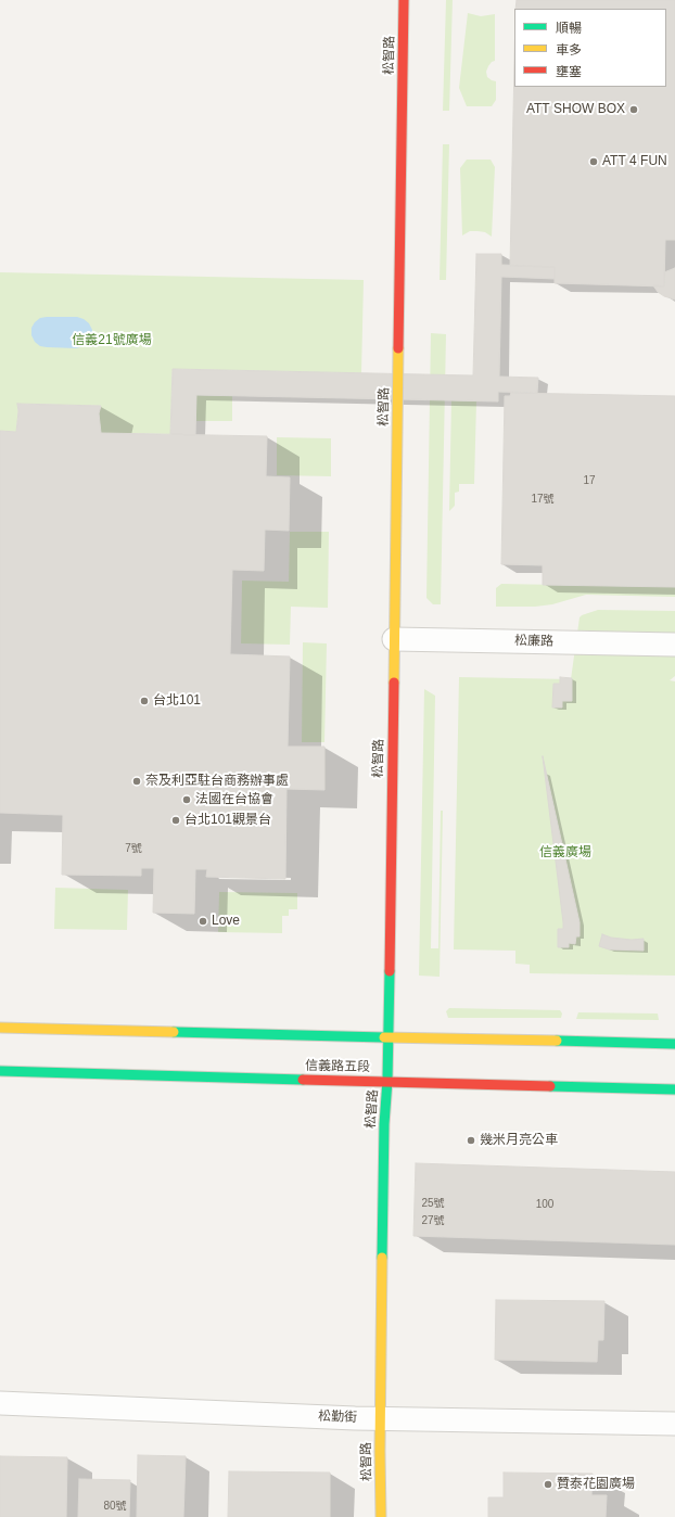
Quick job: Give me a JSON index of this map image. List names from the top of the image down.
{
  "streets": {
    "street": [
      "松智路",
      "松廉路",
      "信義路五段",
      "松勤街"
    ]
  },
  "crossings": [
    ["松智路", "松廉路"],
    ["松智路", "信義路五段"],
    ["松智路", "松勤街"]
  ],
  "parks": ["信義21號廣場", "信義廣場"],
  "places": [
    "ATT SHOW BOX",
    "ATT 4 FUN",
    "台北101",
    "奈及利亞駐台商務辦事處",
    "法國在台協會",
    "台北101觀景台",
    "Love",
    "幾米月亮公車",
    "贊泰花園廣場"
  ],
  "house_numbers": [
    "17",
    "17號",
    "7號",
    "25號",
    "100",
    "27號",
    "80號"
  ],
  "legend": ["順暢", "車多", "壅塞"]
}
